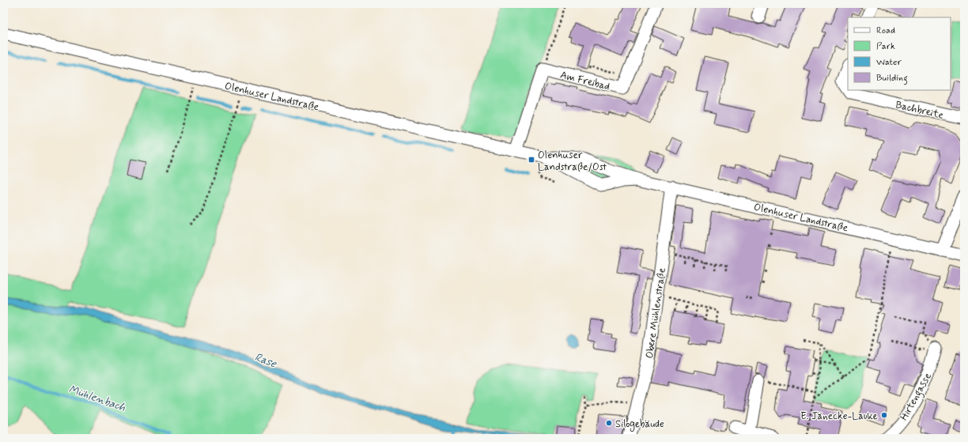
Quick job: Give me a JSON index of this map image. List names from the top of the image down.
{
  "streets": {
    "street": [
      "Am Freibad",
      "Olenhuser Landstraße",
      "Bachbreite",
      "Obere Mühlenstraße",
      "Hirtengasse"
    ]
  },
  "crossings": [
    ["Olenhuser Landstraße", "Obere Mühlenstraße"]
  ],
  "water": ["Rase", "Mühlenbach"],
  "places": {
    "transit": ["Olenhuser Landstraße/Ost"],
    "other": ["E. Jänecke-Lauke", "Silogebäude"]
  },
  "legend": [
    "Road",
    "Park",
    "Water",
    "Building"
  ]
}
